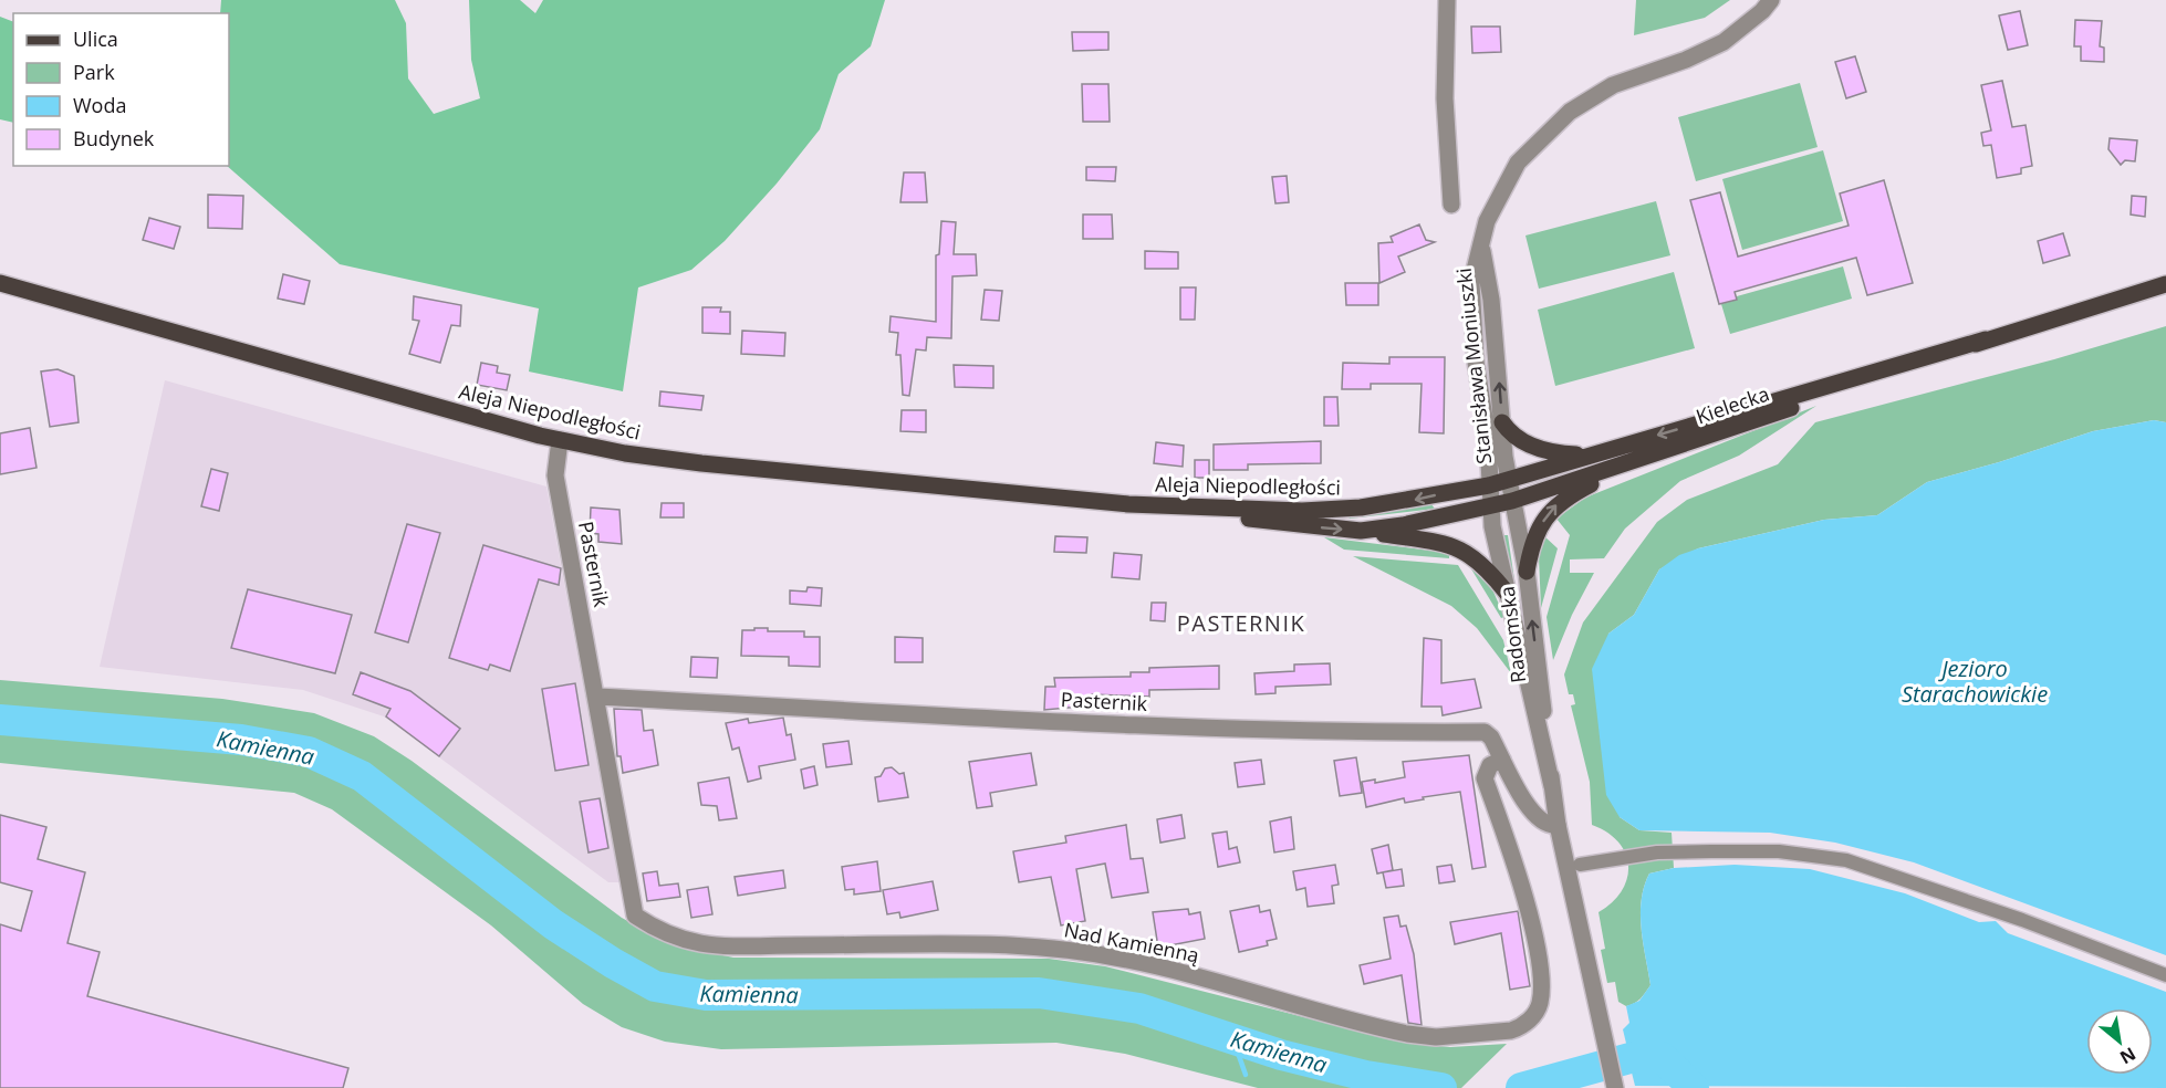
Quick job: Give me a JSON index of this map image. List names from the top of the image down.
{
  "streets": {
    "main road": ["Kielecka", "Aleja Niepodległości"],
    "street": [
      "Stanisława Moniuszki",
      "Pasternik",
      "Radomska",
      "Nad Kamienną"
    ]
  },
  "crossings": [
    ["Stanisława Moniuszki", "Kielecka"],
    ["Stanisława Moniuszki", "Aleja Niepodległości"],
    ["Stanisława Moniuszki", "Radomska"],
    ["Kielecka", "Aleja Niepodległości"],
    ["Kielecka", "Radomska"],
    ["Aleja Niepodległości", "Pasternik"],
    ["Aleja Niepodległości", "Radomska"],
    ["Pasternik", "Radomska"],
    ["Pasternik", "Nad Kamienną"]
  ],
  "districts": ["PASTERNIK"],
  "water": ["Jezioro Starachowickie", "Kamienna"],
  "legend": [
    "Ulica",
    "Park",
    "Woda",
    "Budynek"
  ],
  "north": "bottom right"
}
